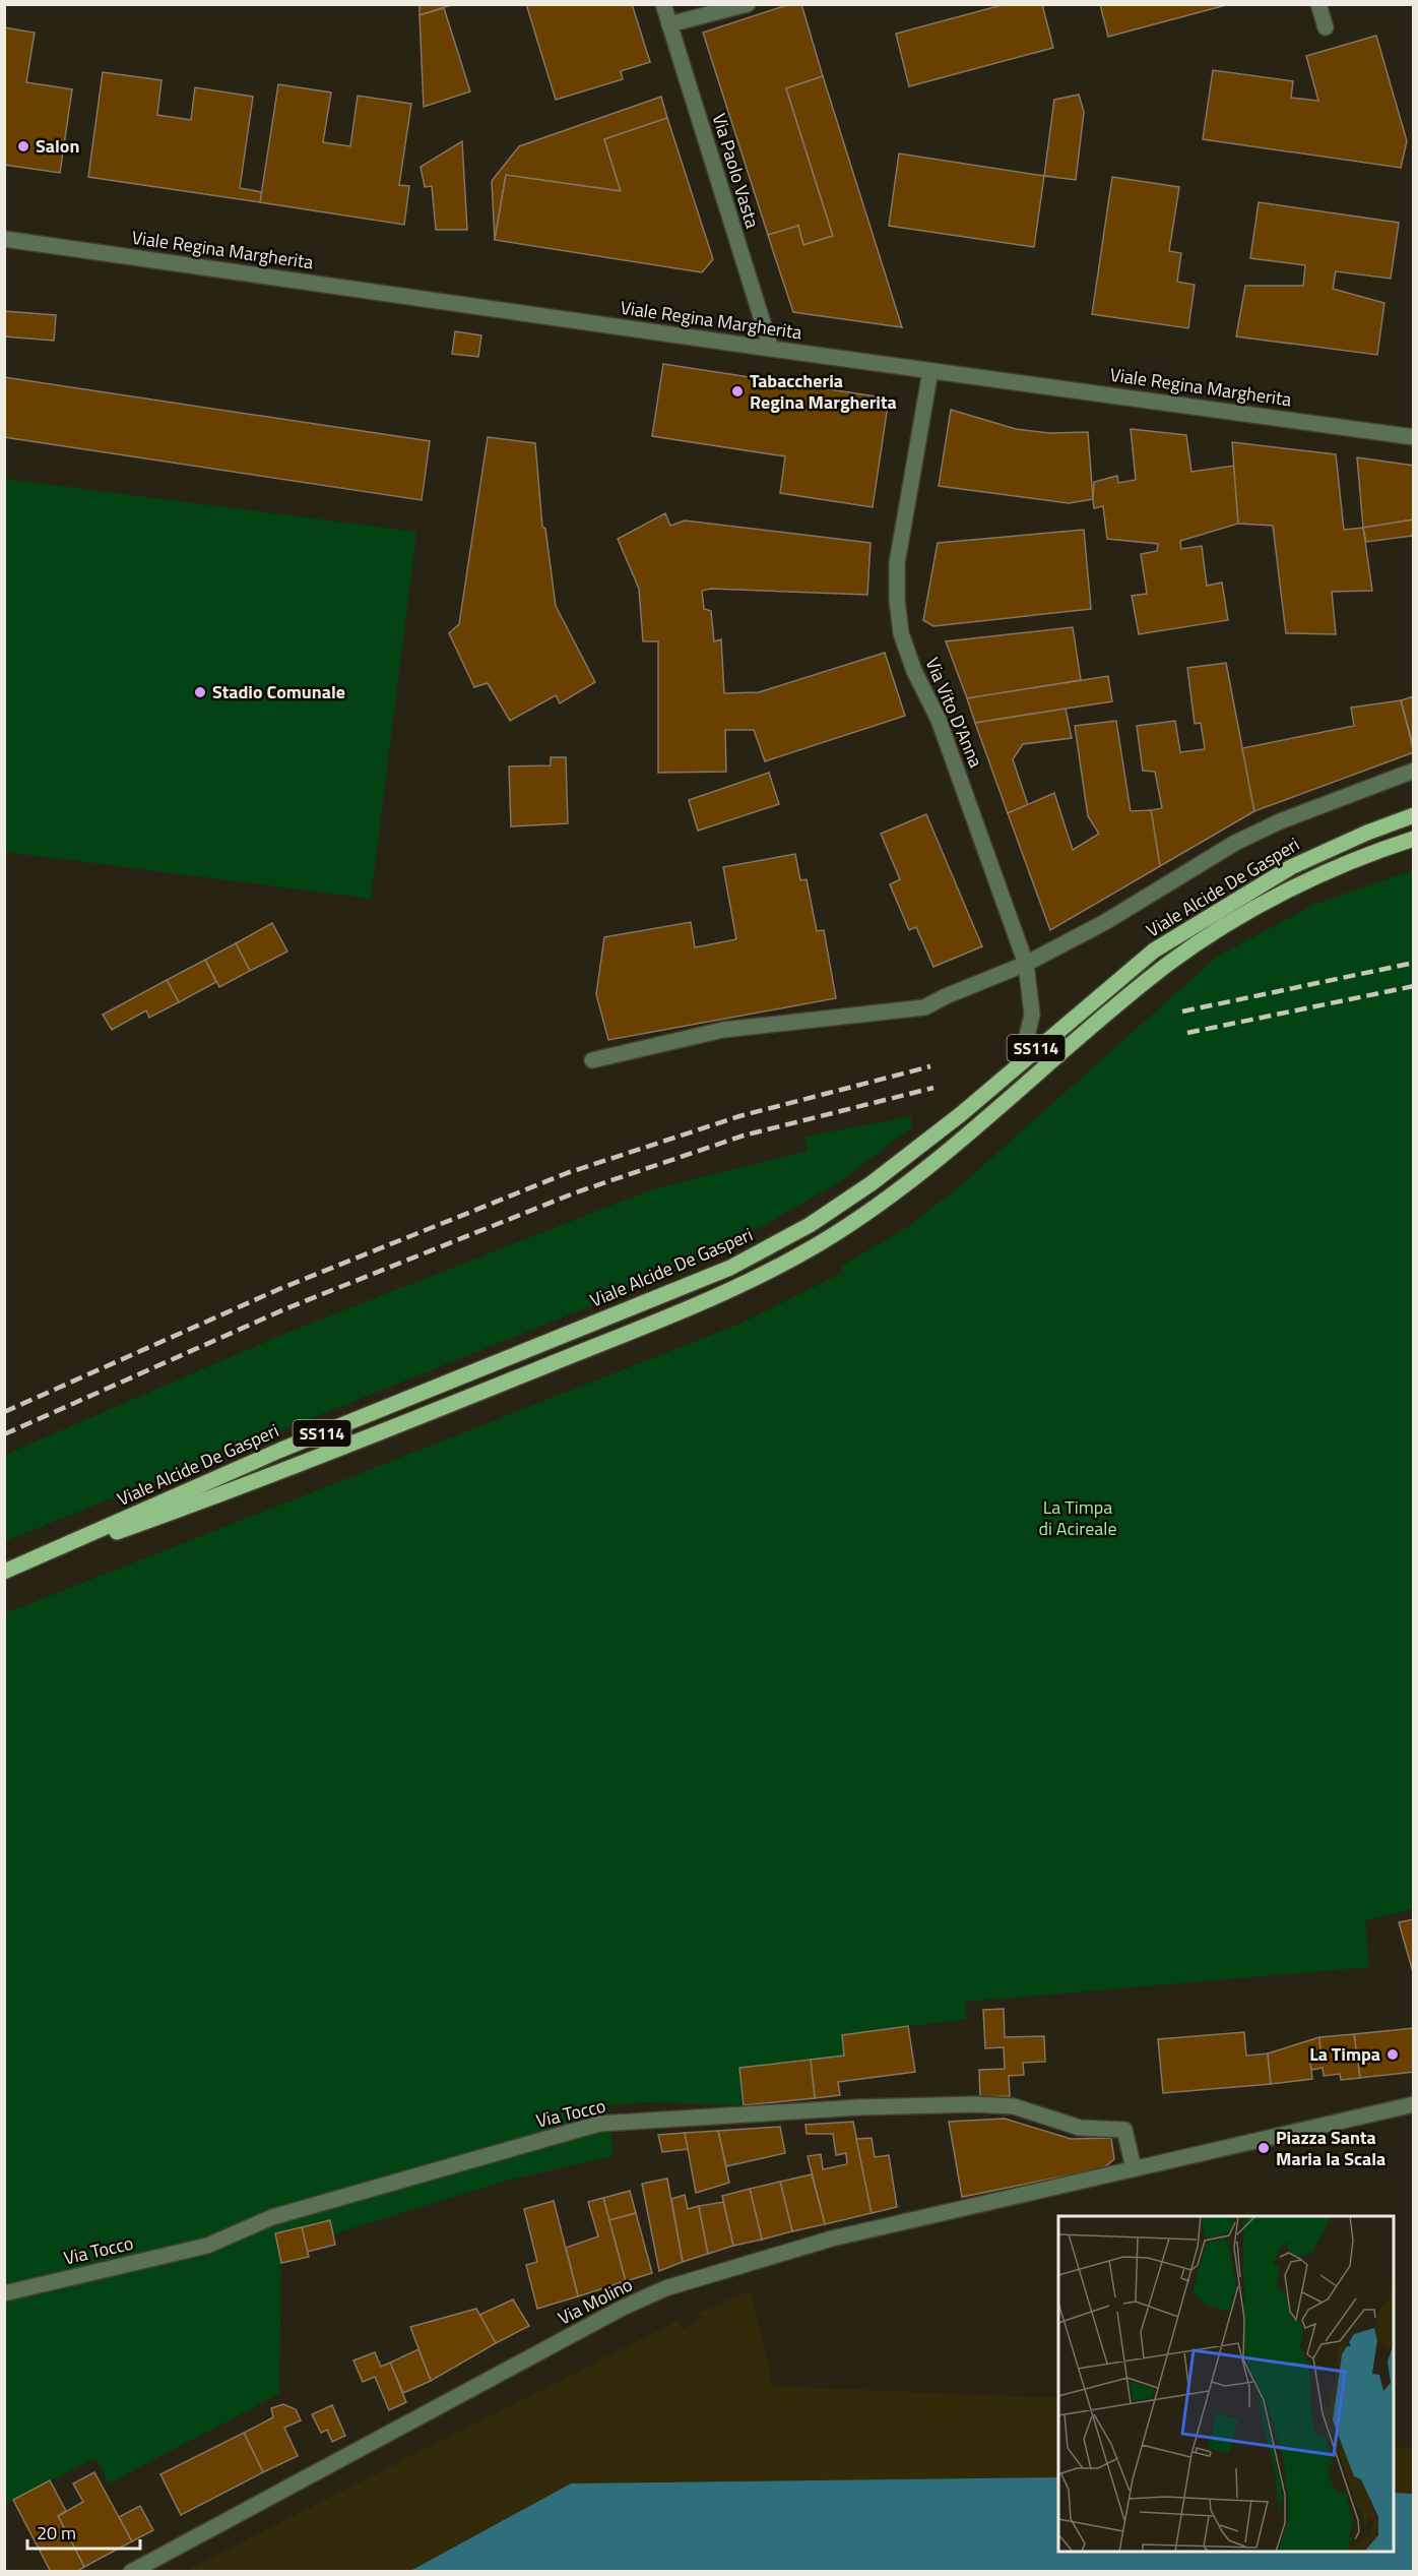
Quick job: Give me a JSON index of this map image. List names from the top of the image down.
{
  "streets": {
    "main road": ["Viale Alcide De Gasperi", "SS114"],
    "street": [
      "Via Paolo Vasta",
      "Viale Regina Margherita",
      "Via Vito D'Anna",
      "Via Tocco",
      "Via Molino"
    ]
  },
  "crossings": [
    ["Via Paolo Vasta", "Viale Regina Margherita"],
    ["Viale Regina Margherita", "Via Vito D'Anna"],
    ["Via Vito D'Anna", "Viale Alcide De Gasperi"],
    ["Via Tocco", "Via Molino"]
  ],
  "parks": ["La Timpa di Acireale"],
  "places": [
    "Salon",
    "Tabaccheria Regina Margherita",
    "Stadio Comunale",
    "La Timpa",
    "Piazza Santa Maria la Scala"
  ],
  "scale_bar": "20 m"
}
